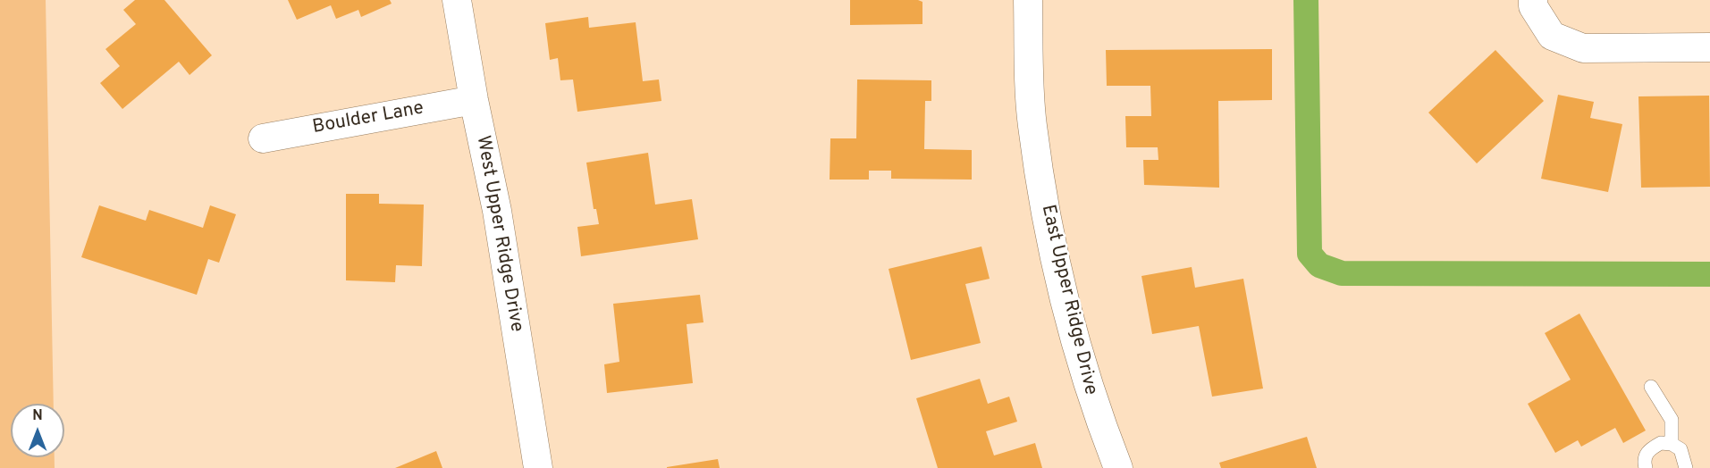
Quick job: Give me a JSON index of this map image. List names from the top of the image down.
{
  "streets": {
    "street": ["Boulder Lane", "West Upper Ridge Drive", "East Upper Ridge Drive"]
  },
  "crossings": [
    ["Boulder Lane", "West Upper Ridge Drive"]
  ],
  "north": "top"
}
